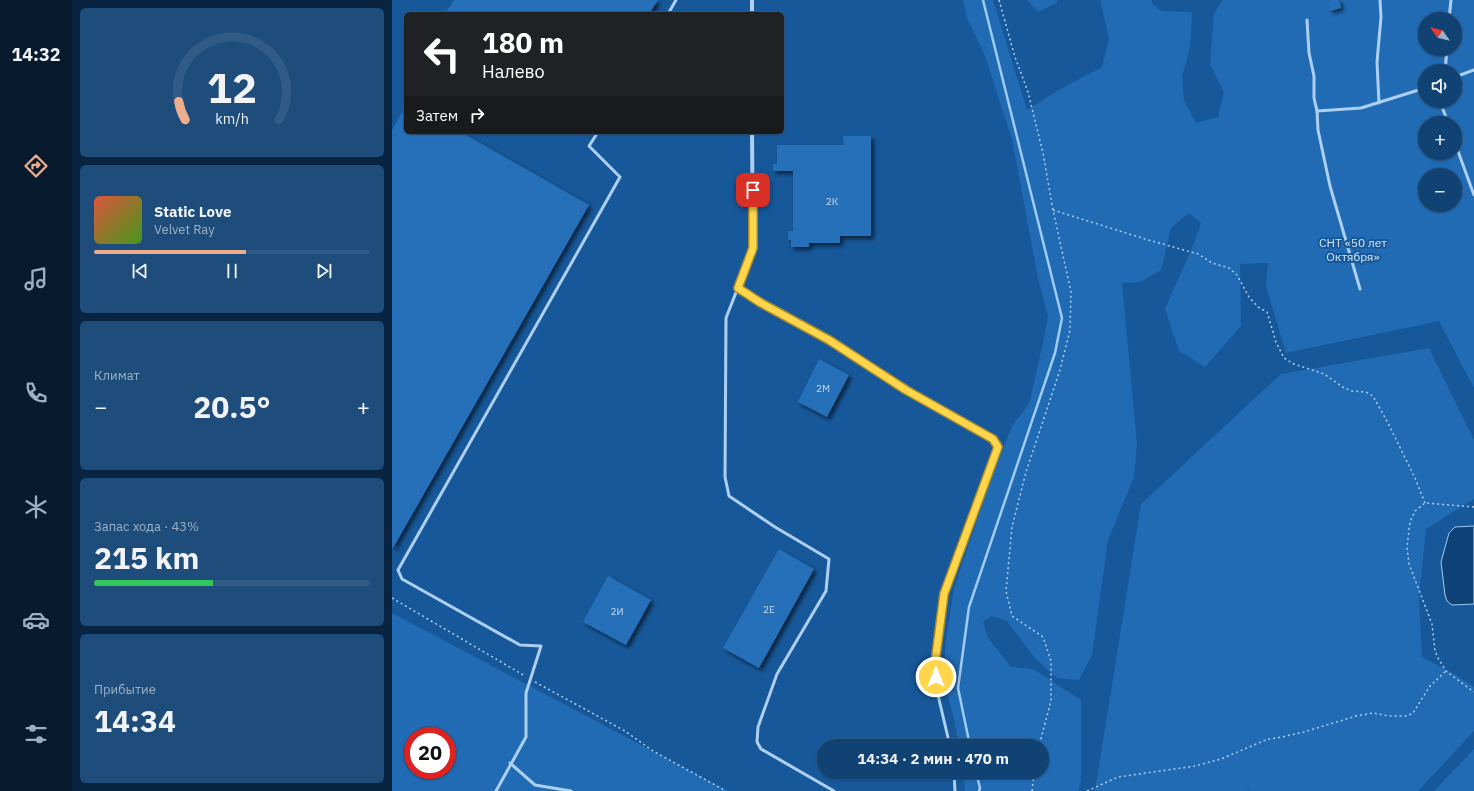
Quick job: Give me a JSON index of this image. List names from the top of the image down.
{
  "parks": ["СНТ «50 лет Октября»"],
  "house_numbers": [
    "2К",
    "2М",
    "2Е",
    "2И"
  ],
  "north": "top left",
  "page": {
    "tabs": "14:32",
    "map_buttons": ["+", "−"],
    "turn": ["180 m", "Налево"],
    "then": "Затем",
    "song": ["Static Love", "Velvet Ray"],
    "tile": [
      "Климат",
      ["Запас хода · 43%", "215 km"],
      ["Прибытие", "14:34"]
    ],
    "heat": ["−", "20.5°", "+"],
    "limit": "20",
    "trip": "14:34 · 2 мин · 470 m",
    "gauge": ["12", "km/h"]
  }
}
